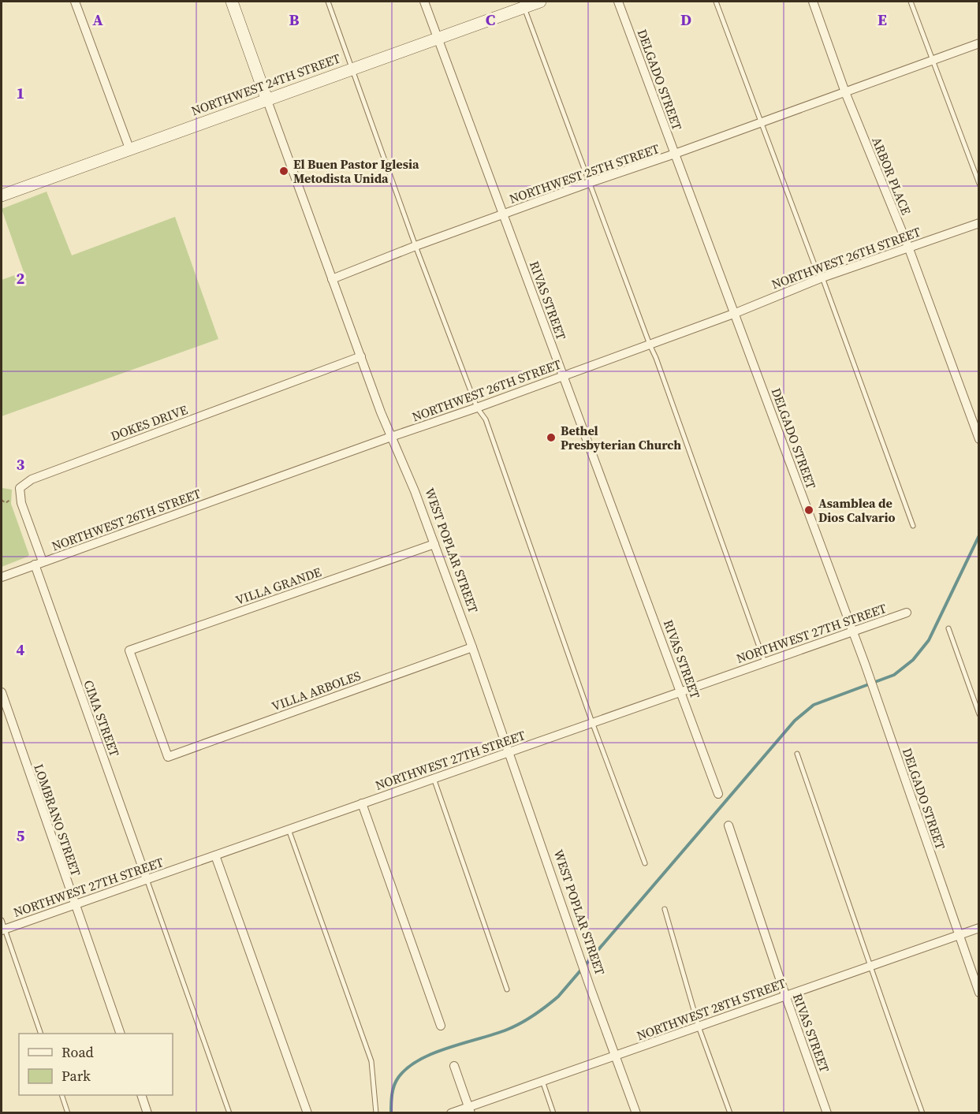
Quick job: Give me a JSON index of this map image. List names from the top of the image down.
{
  "streets": {
    "main road": ["NORTHWEST 24TH STREET", "WEST POPLAR STREET"],
    "street": [
      "DELGADO STREET",
      "NORTHWEST 25TH STREET",
      "ARBOR PLACE",
      "NORTHWEST 26TH STREET",
      "RIVAS STREET",
      "DOKES DRIVE",
      "VILLA GRANDE",
      "NORTHWEST 27TH STREET",
      "VILLA ARBOLES",
      "CIMA STREET",
      "LOMBRANO STREET",
      "NORTHWEST 28TH STREET"
    ]
  },
  "crossings": [
    ["DELGADO STREET", "NORTHWEST 25TH STREET"],
    ["DELGADO STREET", "NORTHWEST 26TH STREET"],
    ["DELGADO STREET", "NORTHWEST 27TH STREET"],
    ["DELGADO STREET", "NORTHWEST 28TH STREET"],
    ["NORTHWEST 24TH STREET", "RIVAS STREET"],
    ["NORTHWEST 24TH STREET", "WEST POPLAR STREET"],
    ["NORTHWEST 25TH STREET", "ARBOR PLACE"],
    ["NORTHWEST 25TH STREET", "RIVAS STREET"],
    ["NORTHWEST 25TH STREET", "WEST POPLAR STREET"],
    ["ARBOR PLACE", "NORTHWEST 26TH STREET"],
    ["NORTHWEST 26TH STREET", "RIVAS STREET"],
    ["NORTHWEST 26TH STREET", "WEST POPLAR STREET"],
    ["NORTHWEST 26TH STREET", "CIMA STREET"],
    ["RIVAS STREET", "NORTHWEST 27TH STREET"],
    ["RIVAS STREET", "NORTHWEST 28TH STREET"],
    ["DOKES DRIVE", "WEST POPLAR STREET"],
    ["WEST POPLAR STREET", "VILLA GRANDE"],
    ["WEST POPLAR STREET", "NORTHWEST 27TH STREET"],
    ["WEST POPLAR STREET", "VILLA ARBOLES"],
    ["WEST POPLAR STREET", "NORTHWEST 28TH STREET"],
    ["VILLA GRANDE", "VILLA ARBOLES"],
    ["NORTHWEST 27TH STREET", "CIMA STREET"],
    ["NORTHWEST 27TH STREET", "LOMBRANO STREET"]
  ],
  "places": ["El Buen Pastor Iglesia Metodista Unida", "Bethel Presbyterian Church", "Asamblea de Dios Calvario"],
  "legend": ["Road", "Park"],
  "grid": {
    "columns": [
      "A",
      "B",
      "C",
      "D",
      "E"
    ],
    "rows": [
      "1",
      "2",
      "3",
      "4",
      "5"
    ]
  }
}
